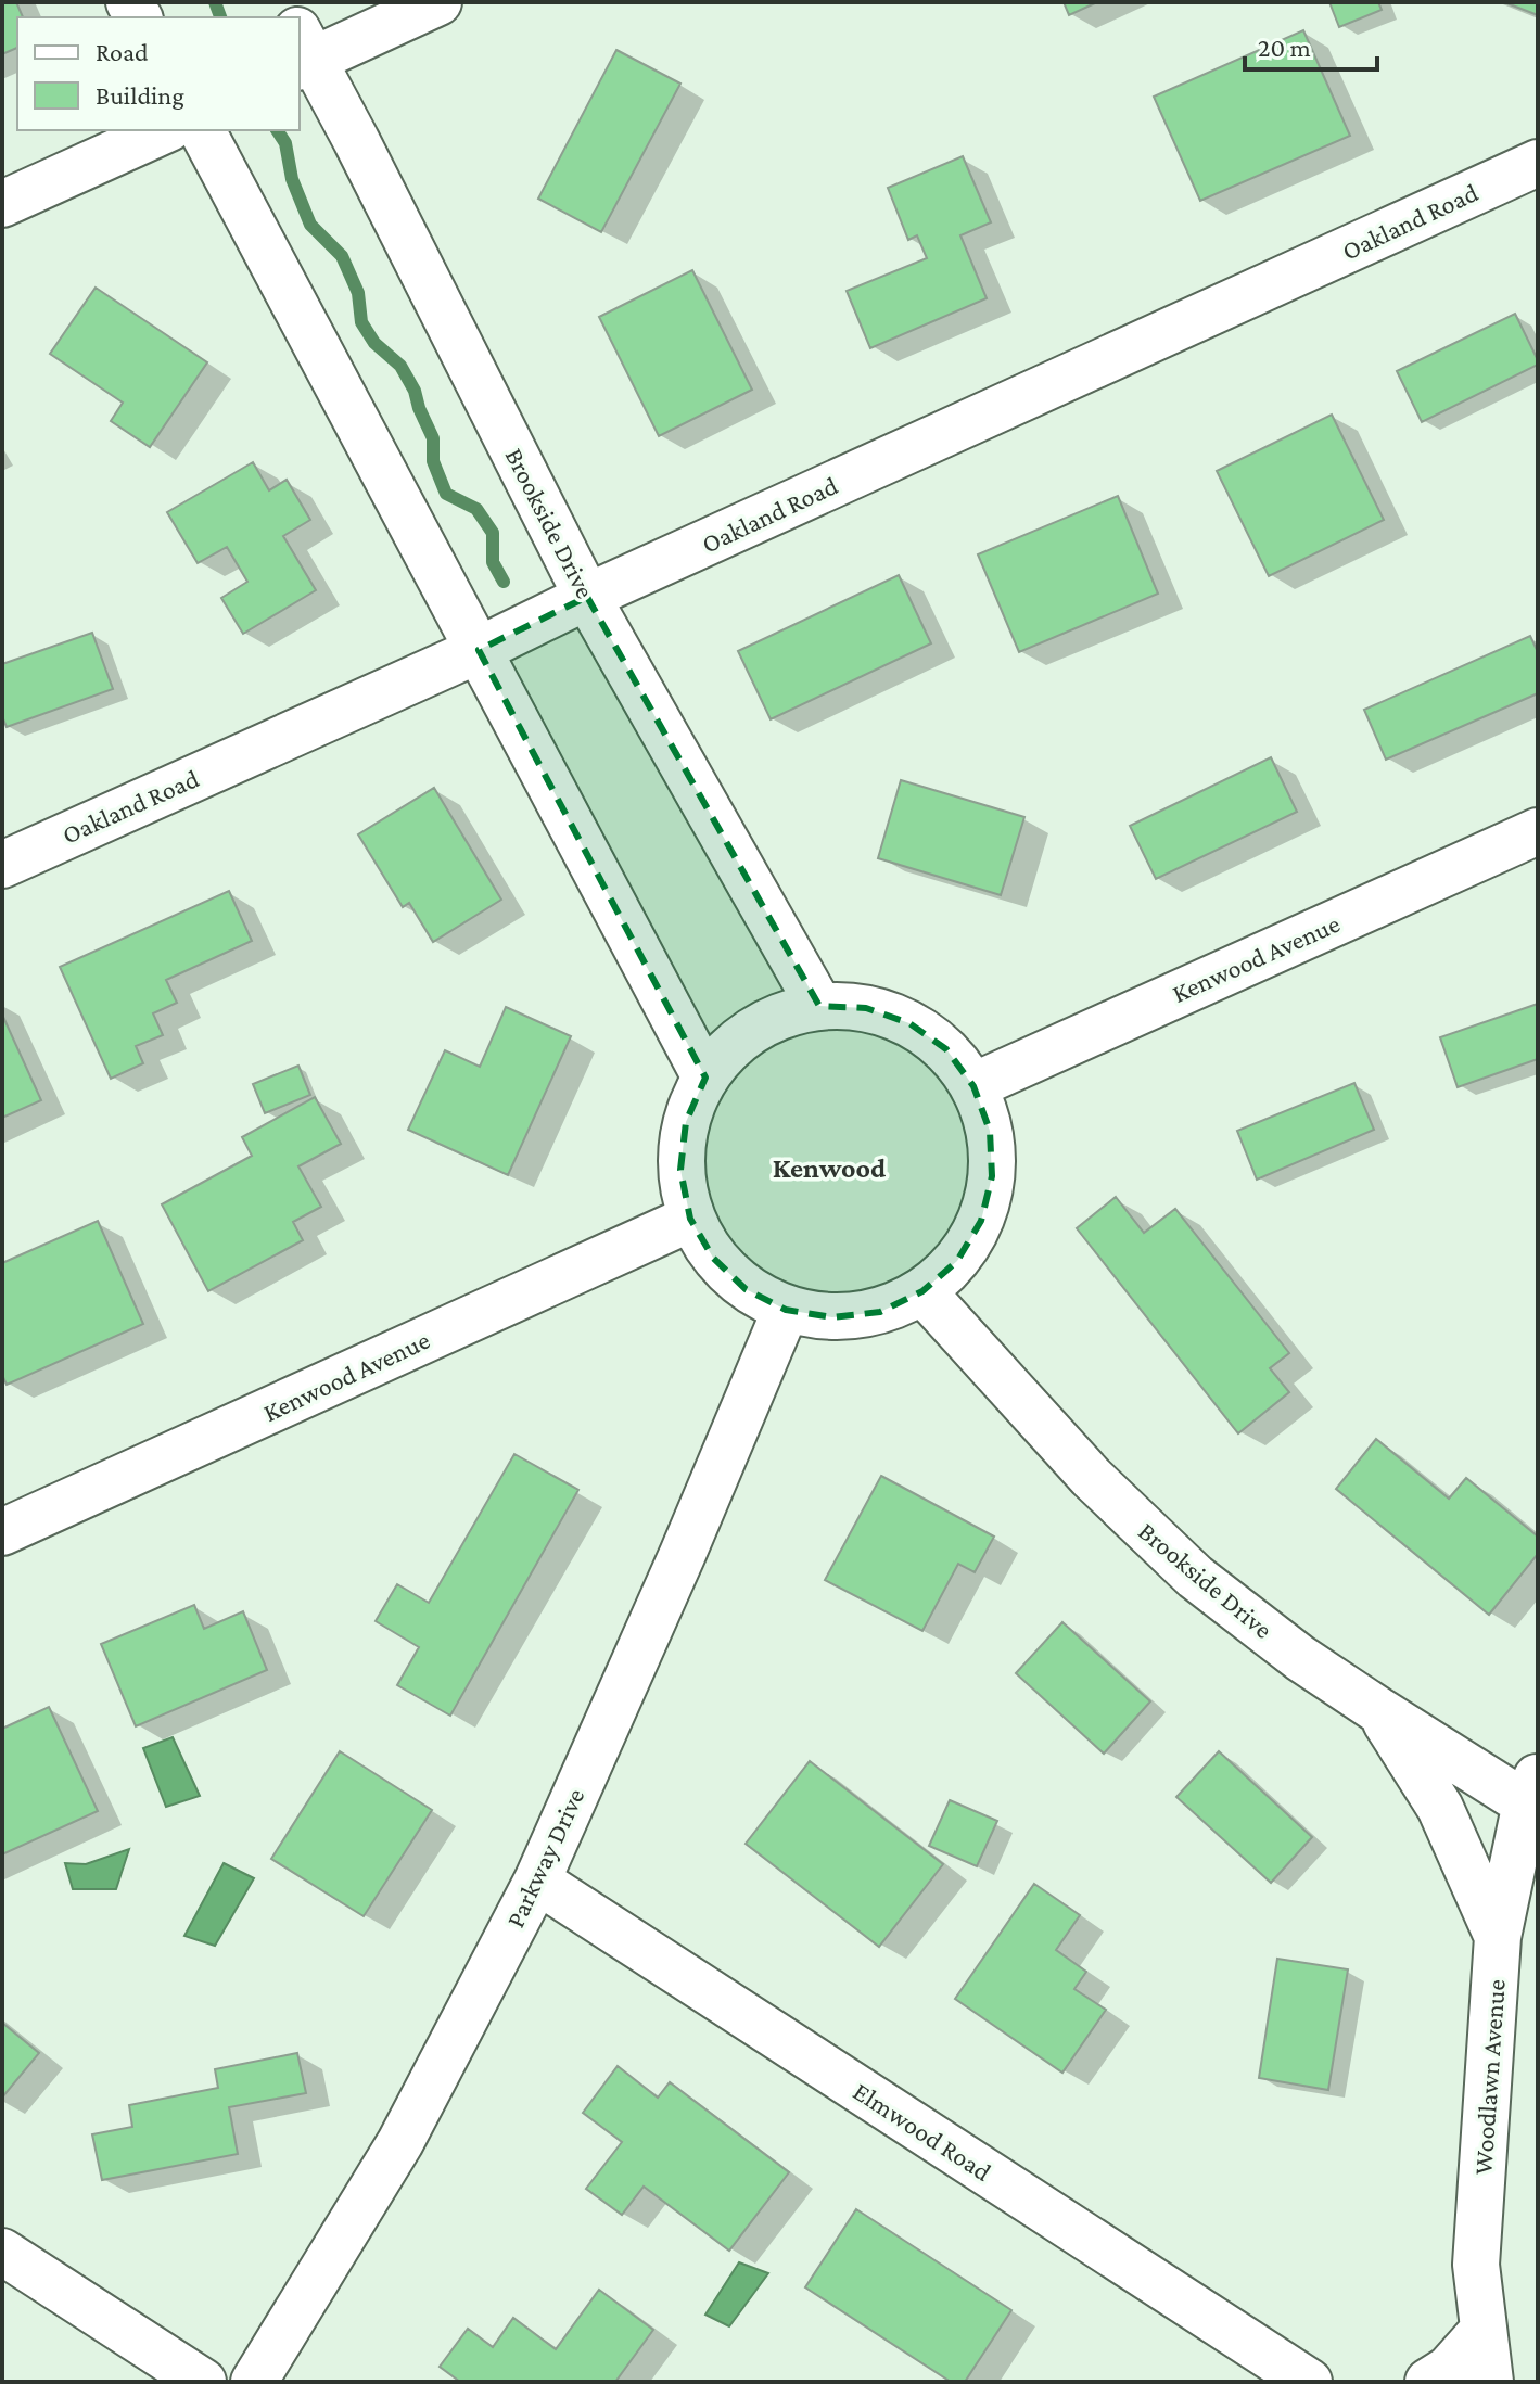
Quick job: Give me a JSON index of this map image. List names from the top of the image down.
{
  "streets": {
    "street": [
      "Oakland Road",
      "Brookside Drive",
      "Kenwood Avenue",
      "Parkway Drive",
      "Woodlawn Avenue",
      "Elmwood Road"
    ]
  },
  "crossings": [
    ["Oakland Road", "Brookside Drive"],
    ["Brookside Drive", "Woodlawn Avenue"],
    ["Parkway Drive", "Elmwood Road"]
  ],
  "districts": ["Kenwood"],
  "legend": ["Road", "Building"],
  "scale_bar": "20 m"
}
